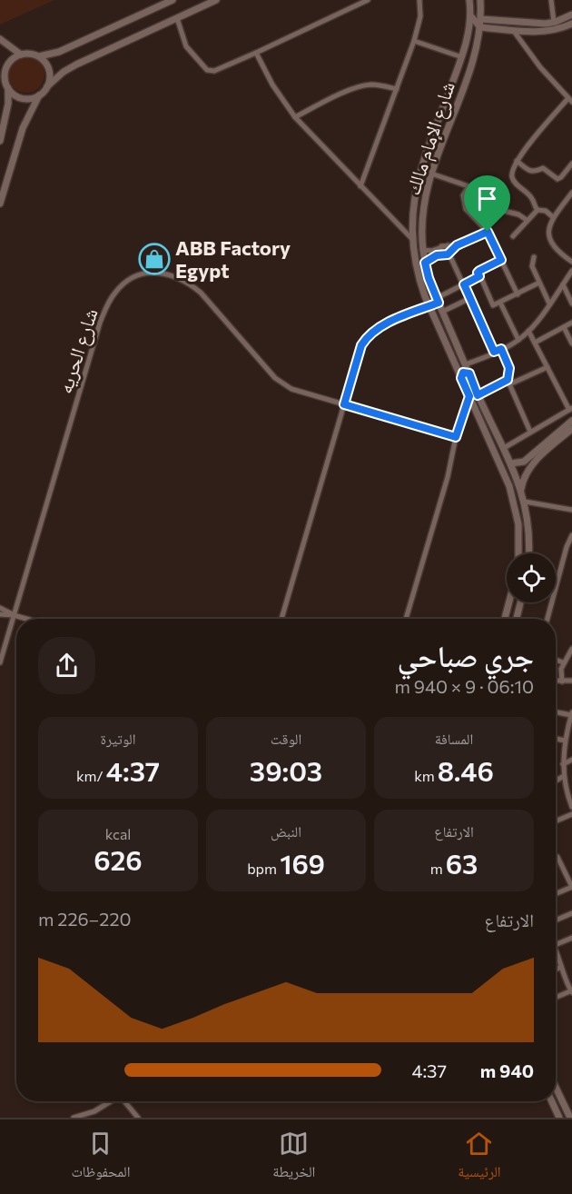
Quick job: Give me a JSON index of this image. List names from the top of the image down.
{
  "streets": {
    "street": ["شارع الإمام مالك", "شارع الحريه"]
  },
  "places": {
    "shop": ["ABB Factory Egypt"]
  },
  "page": {
    "heading": ["جري صباحي", "06:10 · 9 × 940 m"],
    "stats": [
      ["المسافة", "8.46 km"],
      ["الوقت", "39:03"],
      ["الوتيرة", "4:37 /km"],
      ["الارتفاع", "63 m"],
      ["النبض", "169 bpm"],
      ["kcal", "626"]
    ],
    "chart": ["الارتفاع", "220–226 m"],
    "list": [
      {
        "name": "940 m",
        "note": "4:37"
      }
    ],
    "tabs": ["الرئيسية", "الخريطة", "المحفوظات"]
  }
}
